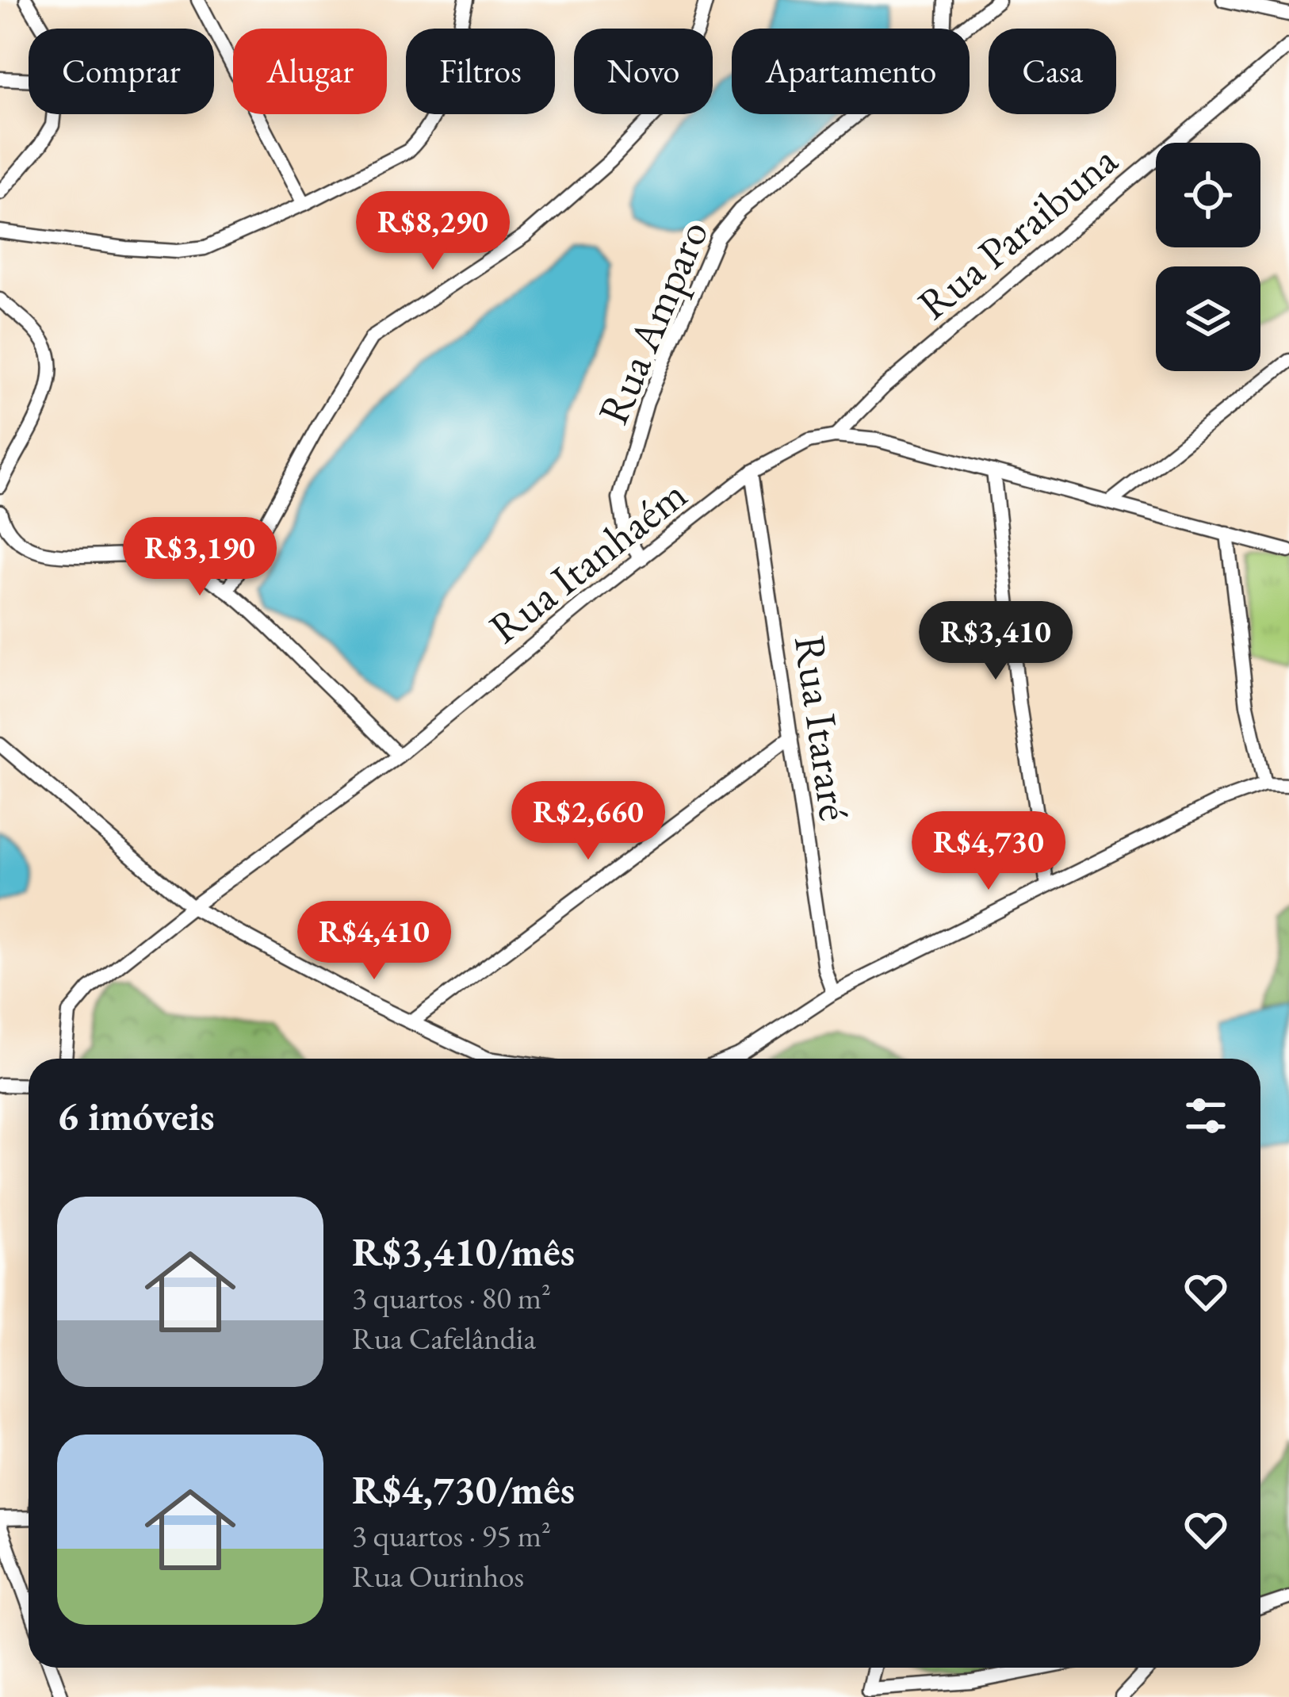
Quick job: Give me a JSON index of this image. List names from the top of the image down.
{
  "streets": {
    "street": [
      "Rua Paraibuna",
      "Rua Amparo",
      "Rua Itanhaém",
      "Rua Itararé"
    ]
  },
  "crossings": [
    ["Rua Paraibuna", "Rua Itanhaém"],
    ["Rua Amparo", "Rua Itanhaém"],
    ["Rua Itanhaém", "Rua Itararé"]
  ],
  "page": {
    "chip": [
      "Comprar",
      "Alugar",
      "Filtros",
      "Novo",
      "Apartamento",
      "Casa"
    ],
    "price": [
      "R$8,290",
      "R$3,190",
      "R$3,410",
      "R$2,660",
      "R$4,730",
      "R$4,410"
    ],
    "heading": "6 imóveis",
    "list": [
      {
        "name": "R$3,410/mês",
        "note": "3 quartos · 80 m² · Rua Cafelândia"
      },
      {
        "name": "R$4,730/mês",
        "note": "3 quartos · 95 m² · Rua Ourinhos"
      }
    ]
  }
}
